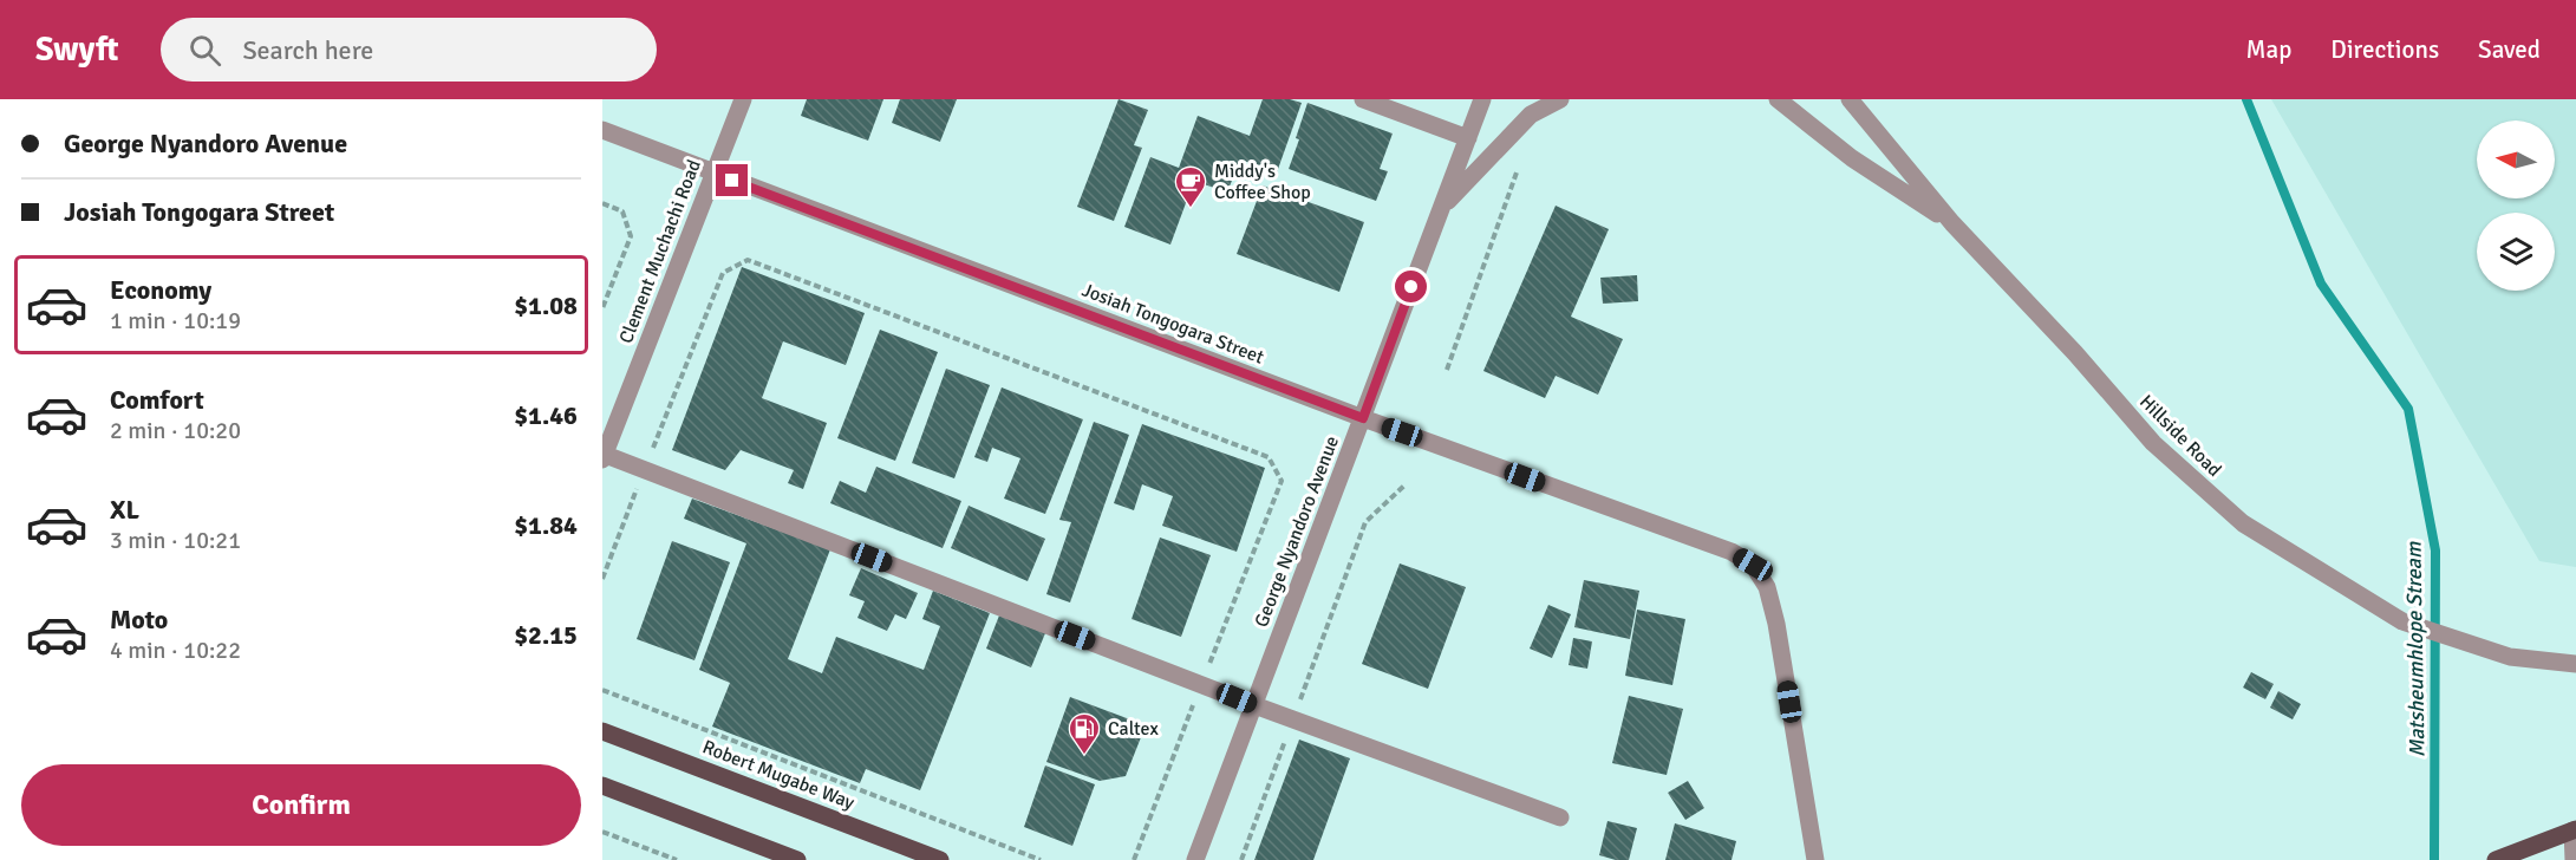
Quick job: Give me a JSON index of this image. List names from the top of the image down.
{
  "streets": {
    "main road": ["Robert Mugabe Way"],
    "street": [
      "Clement Muchachi Road",
      "Josiah Tongogara Street",
      "Hillside Road",
      "George Nyandoro Avenue"
    ]
  },
  "crossings": [
    ["Clement Muchachi Road", "Josiah Tongogara Street"],
    ["Josiah Tongogara Street", "George Nyandoro Avenue"]
  ],
  "water": ["Matsheumhlope Stream"],
  "places": {
    "cafe": ["Middy's Coffee Shop"],
    "fuel station": ["Caltex"]
  },
  "north": "left",
  "page": {
    "header": "Swyft",
    "search": "Search here",
    "nav": ["Map", "Directions", "Saved"],
    "banner": ["George Nyandoro Avenue", "Josiah Tongogara Street"],
    "list": [
      {
        "name": "Economy",
        "note": "1 min · 10:19",
        "value": "$1.08"
      },
      {
        "name": "Comfort",
        "note": "2 min · 10:20",
        "value": "$1.46"
      },
      {
        "name": "XL",
        "note": "3 min · 10:21",
        "value": "$1.84"
      },
      {
        "name": "Moto",
        "note": "4 min · 10:22",
        "value": "$2.15"
      }
    ],
    "buttons": "Confirm"
  }
}
